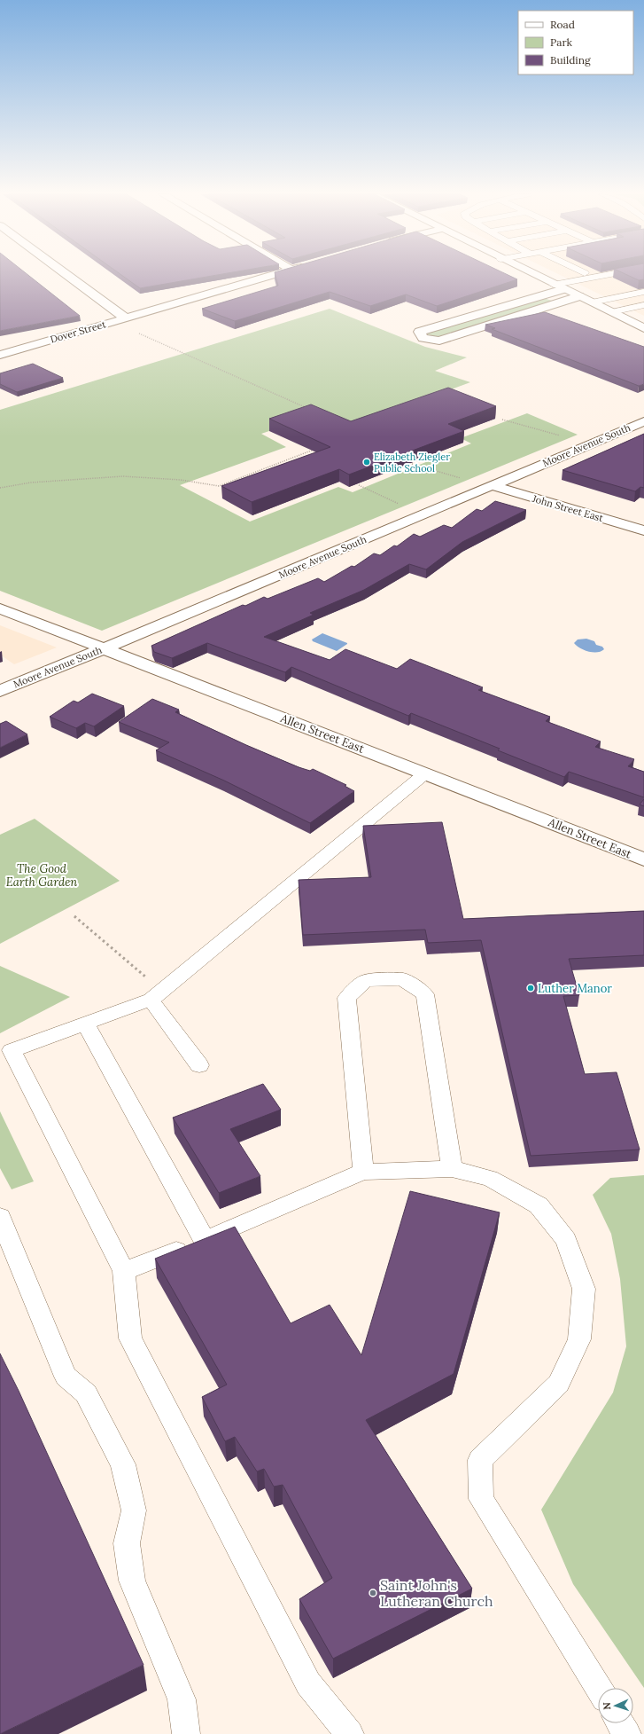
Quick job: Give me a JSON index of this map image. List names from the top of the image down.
{
  "streets": {
    "street": [
      "Dover Street",
      "Moore Avenue South",
      "John Street East",
      "Allen Street East"
    ]
  },
  "crossings": [
    ["Moore Avenue South", "John Street East"],
    ["Moore Avenue South", "Allen Street East"]
  ],
  "parks": ["The Good Earth Garden"],
  "places": ["Elizabeth Ziegler Public School", "Luther Manor", "Saint John's Lutheran Church"],
  "legend": ["Road", "Park", "Building"],
  "north": "left"
}
